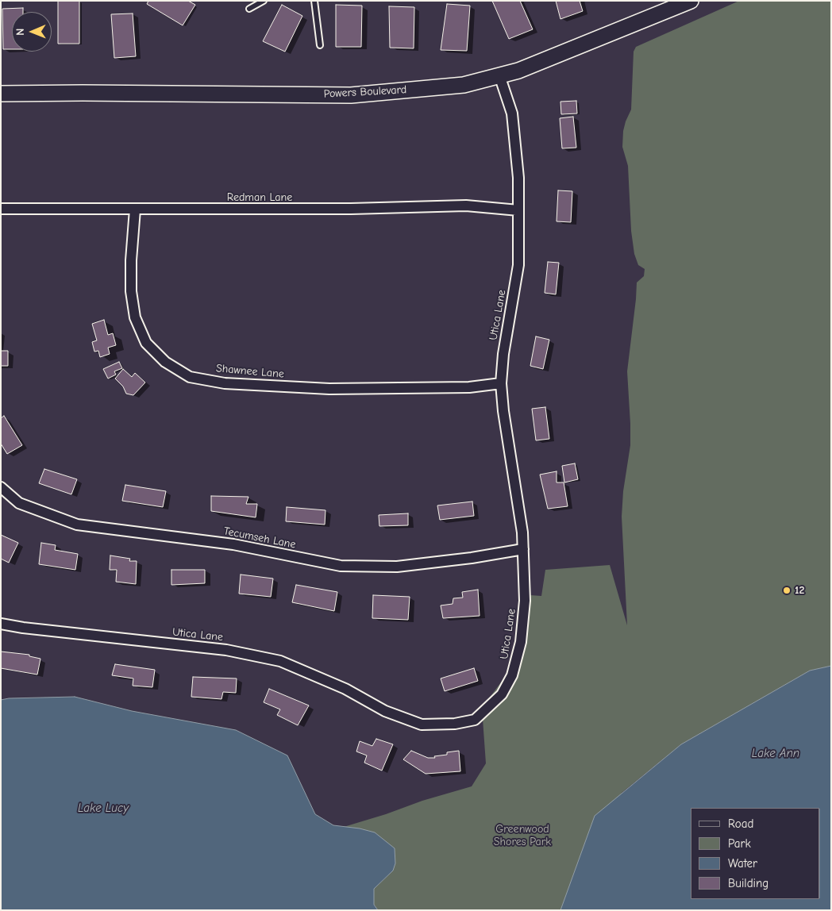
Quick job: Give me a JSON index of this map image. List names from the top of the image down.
{
  "streets": {
    "main road": ["Powers Boulevard"],
    "street": [
      "Redman Lane",
      "Utica Lane",
      "Shawnee Lane",
      "Tecumseh Lane"
    ]
  },
  "crossings": [
    ["Powers Boulevard", "Utica Lane"],
    ["Redman Lane", "Utica Lane"],
    ["Redman Lane", "Shawnee Lane"],
    ["Utica Lane", "Shawnee Lane"],
    ["Utica Lane", "Tecumseh Lane"]
  ],
  "water": ["Lake Ann", "Lake Lucy"],
  "parks": ["Greenwood Shores Park"],
  "places": ["12"],
  "legend": [
    "Road",
    "Park",
    "Water",
    "Building"
  ],
  "north": "left"
}
